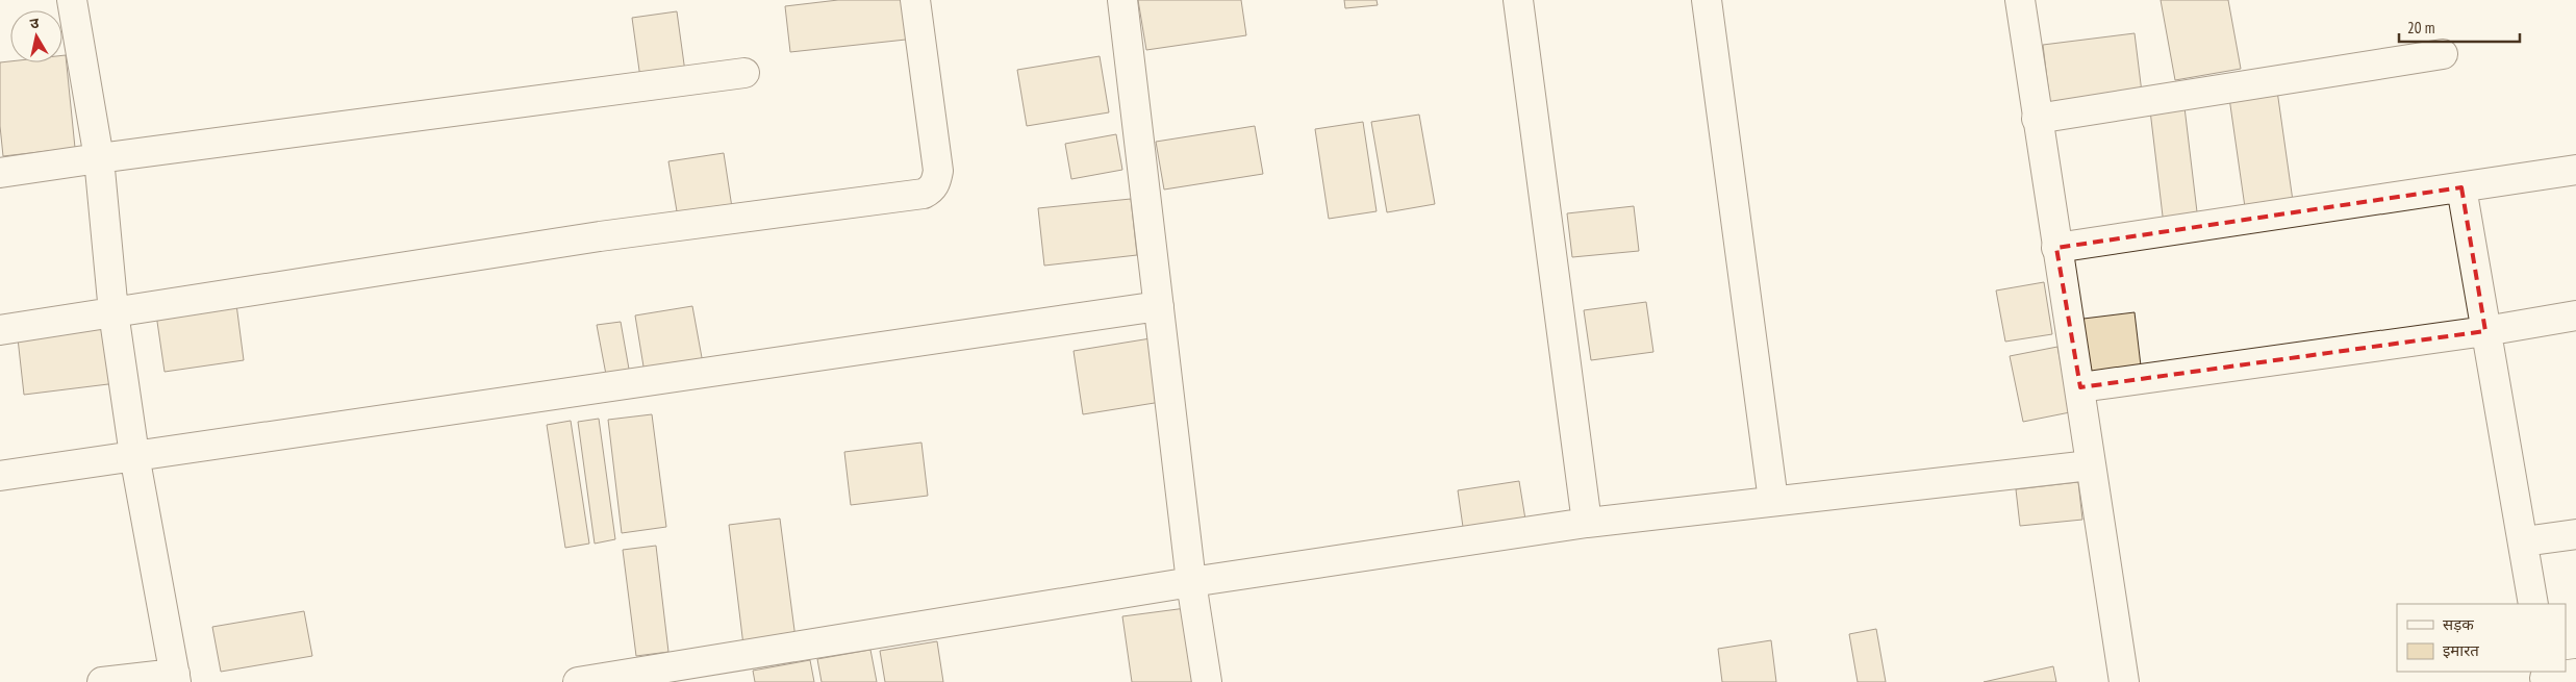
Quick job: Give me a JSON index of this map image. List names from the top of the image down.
{
  "legend": ["सड़क", "इमारत"],
  "scale_bar": "20 m",
  "north": "top"
}
